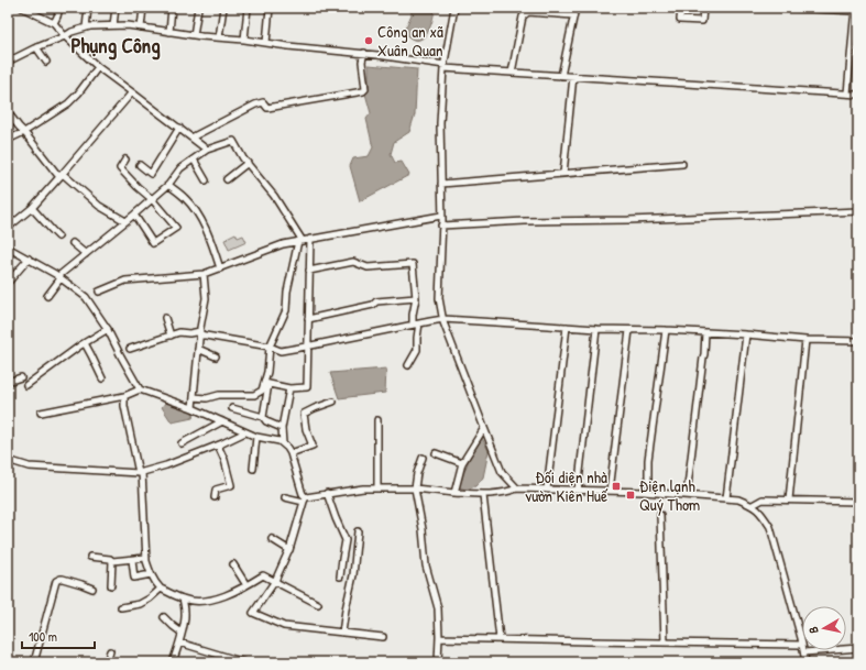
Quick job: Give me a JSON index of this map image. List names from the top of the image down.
{
  "districts": ["Phụng Công"],
  "places": {
    "other": ["Công an xã Xuân Quan"],
    "transit": ["Đối diện nhà vườn Kiên Huế", "Điện lạnh Quý Thơm"]
  },
  "scale_bar": "100 m",
  "north": "left"
}
